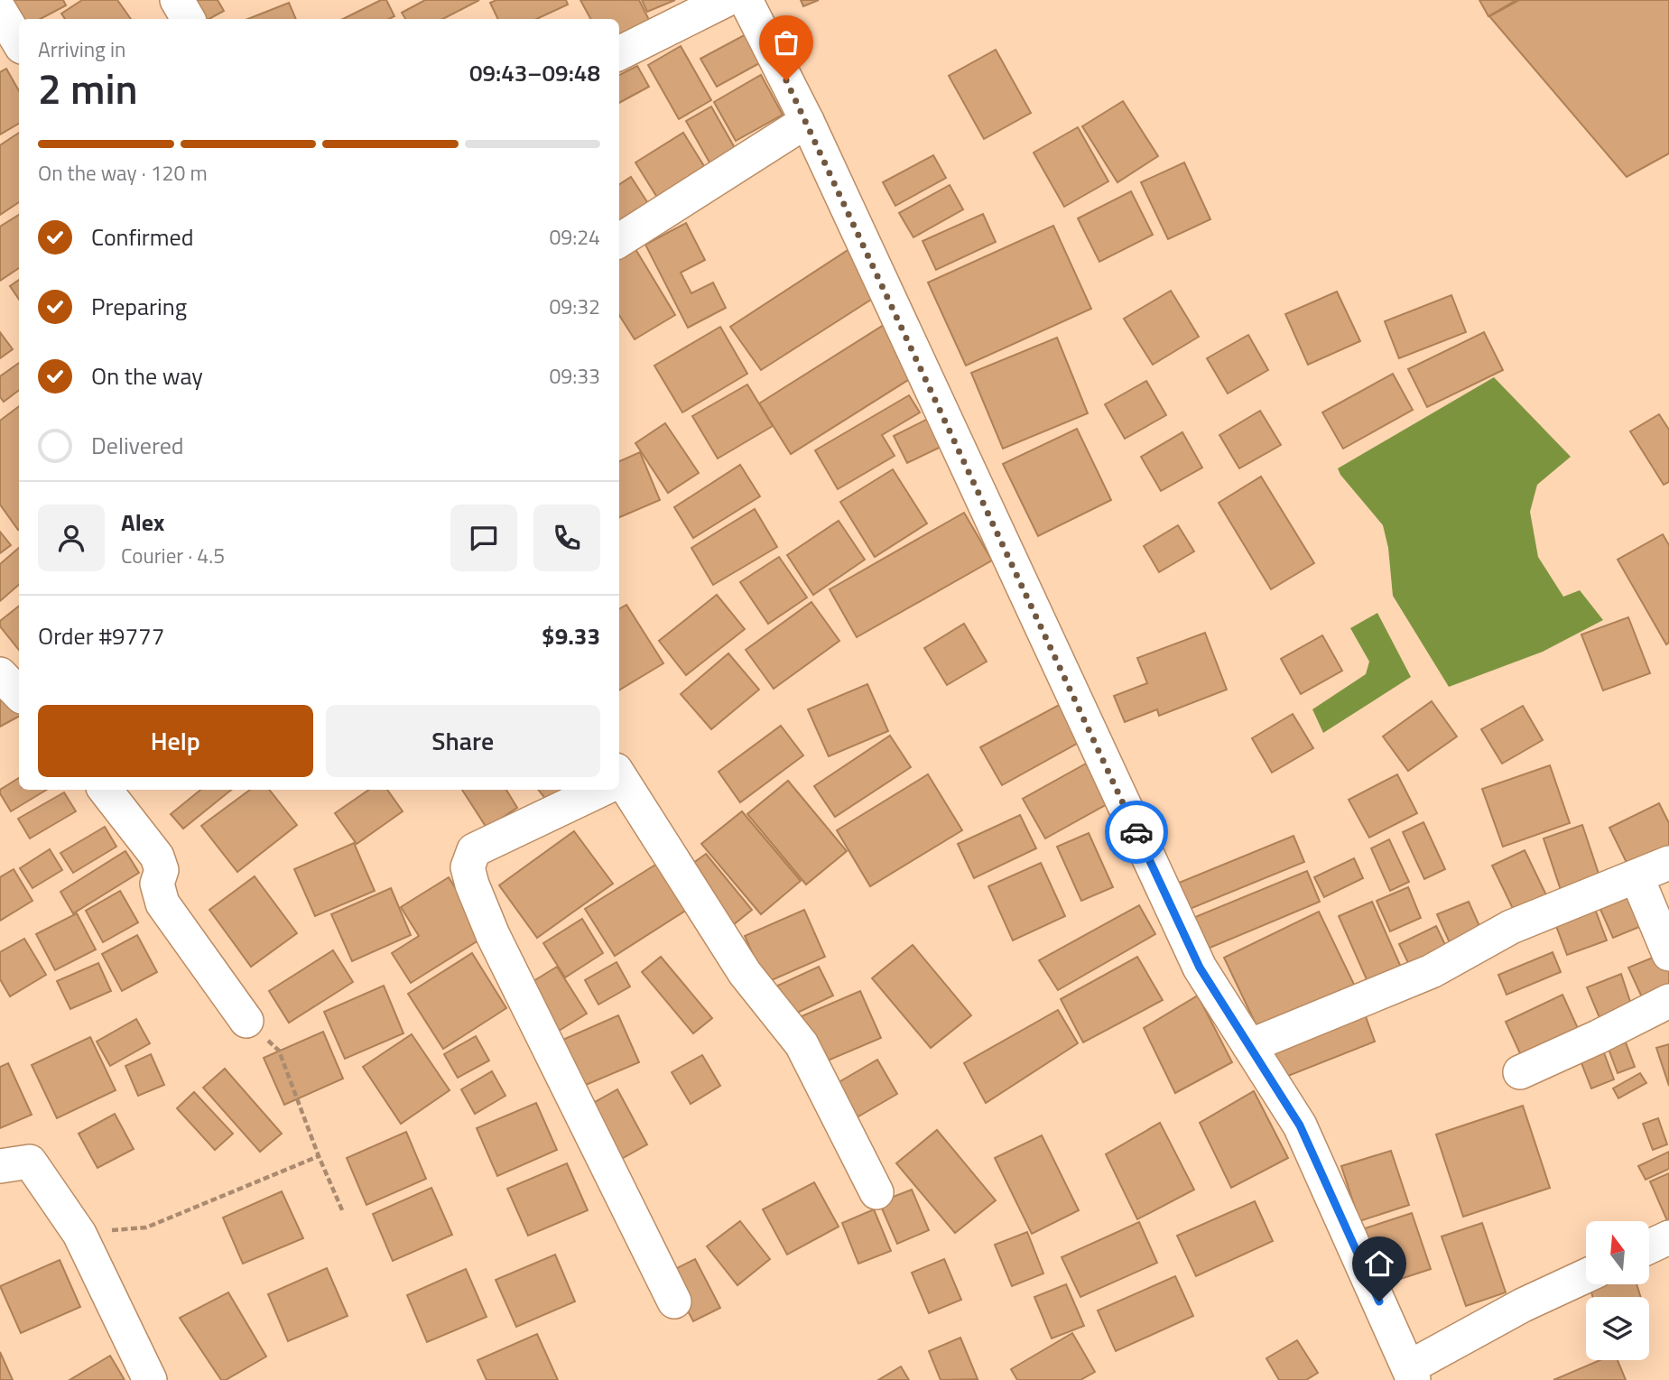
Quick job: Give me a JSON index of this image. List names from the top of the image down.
{
  "north": "top",
  "page": {
    "heading": ["2 min", "Arriving in", "09:43–09:48"],
    "panel": [
      "Alex",
      "Courier · 4.5",
      "Order #9777",
      "$9.33"
    ],
    "bar": "On the way · 120 m",
    "list": [
      ["Confirmed", "09:24"],
      ["Preparing", "09:32"],
      ["On the way", "09:33"],
      "Delivered"
    ],
    "buttons": ["Help", "Share"]
  }
}
